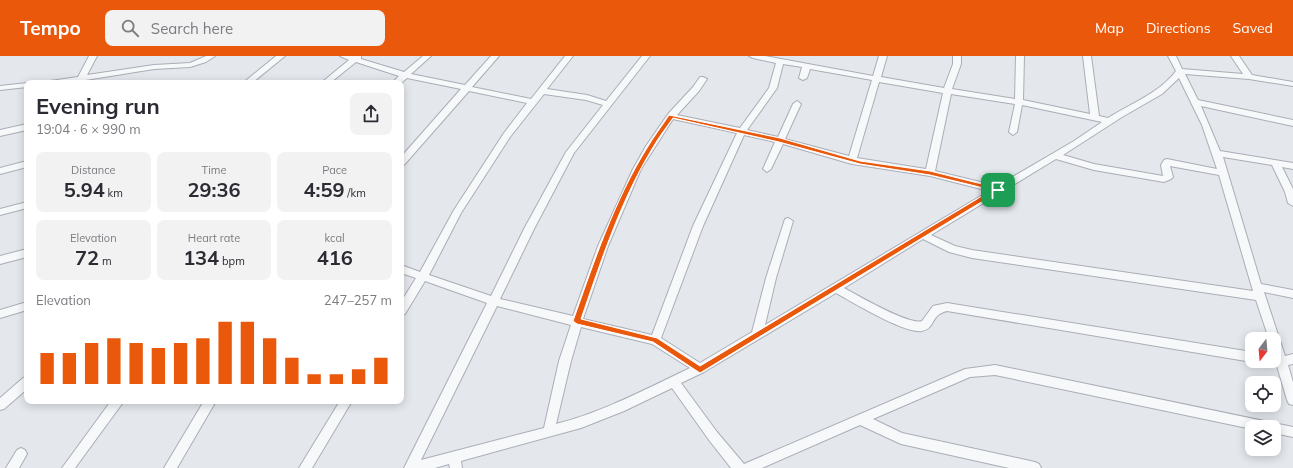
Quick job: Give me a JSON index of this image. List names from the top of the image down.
{
  "north": "bottom",
  "page": {
    "header": "Tempo",
    "search": "Search here",
    "nav": ["Map", "Directions", "Saved"],
    "heading": ["Evening run", "19:04 · 6 × 990 m"],
    "stats": [
      ["Distance", "5.94 km"],
      ["Time", "29:36"],
      ["Pace", "4:59 /km"],
      ["Elevation", "72 m"],
      ["Heart rate", "134 bpm"],
      ["kcal", "416"]
    ],
    "chart": ["Elevation", "247–257 m"]
  }
}
